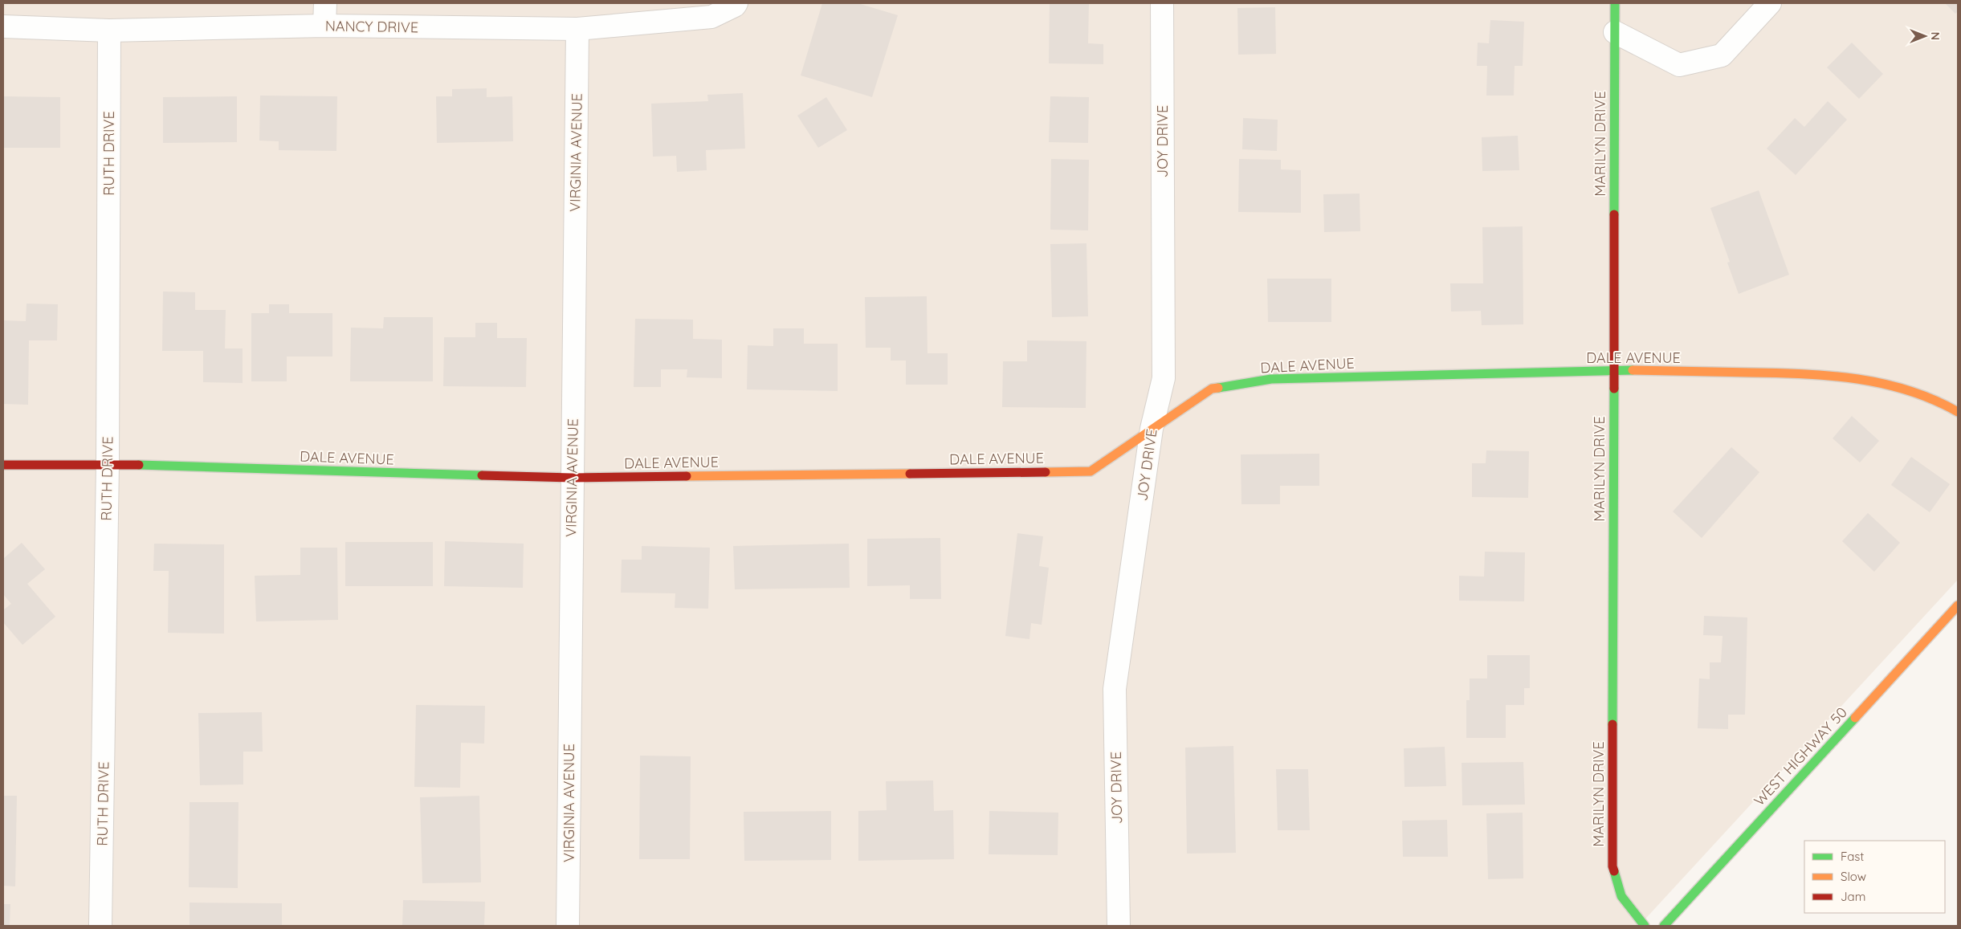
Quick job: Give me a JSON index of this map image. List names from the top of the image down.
{
  "streets": {
    "street": [
      "NANCY DRIVE",
      "JOY DRIVE",
      "MARILYN DRIVE",
      "VIRGINIA AVENUE",
      "RUTH DRIVE",
      "DALE AVENUE",
      "WEST HIGHWAY 50"
    ]
  },
  "crossings": [
    ["NANCY DRIVE", "VIRGINIA AVENUE"],
    ["NANCY DRIVE", "RUTH DRIVE"],
    ["JOY DRIVE", "DALE AVENUE"],
    ["MARILYN DRIVE", "DALE AVENUE"],
    ["VIRGINIA AVENUE", "DALE AVENUE"],
    ["RUTH DRIVE", "DALE AVENUE"]
  ],
  "legend": ["Fast", "Slow", "Jam"],
  "north": "right"
}
